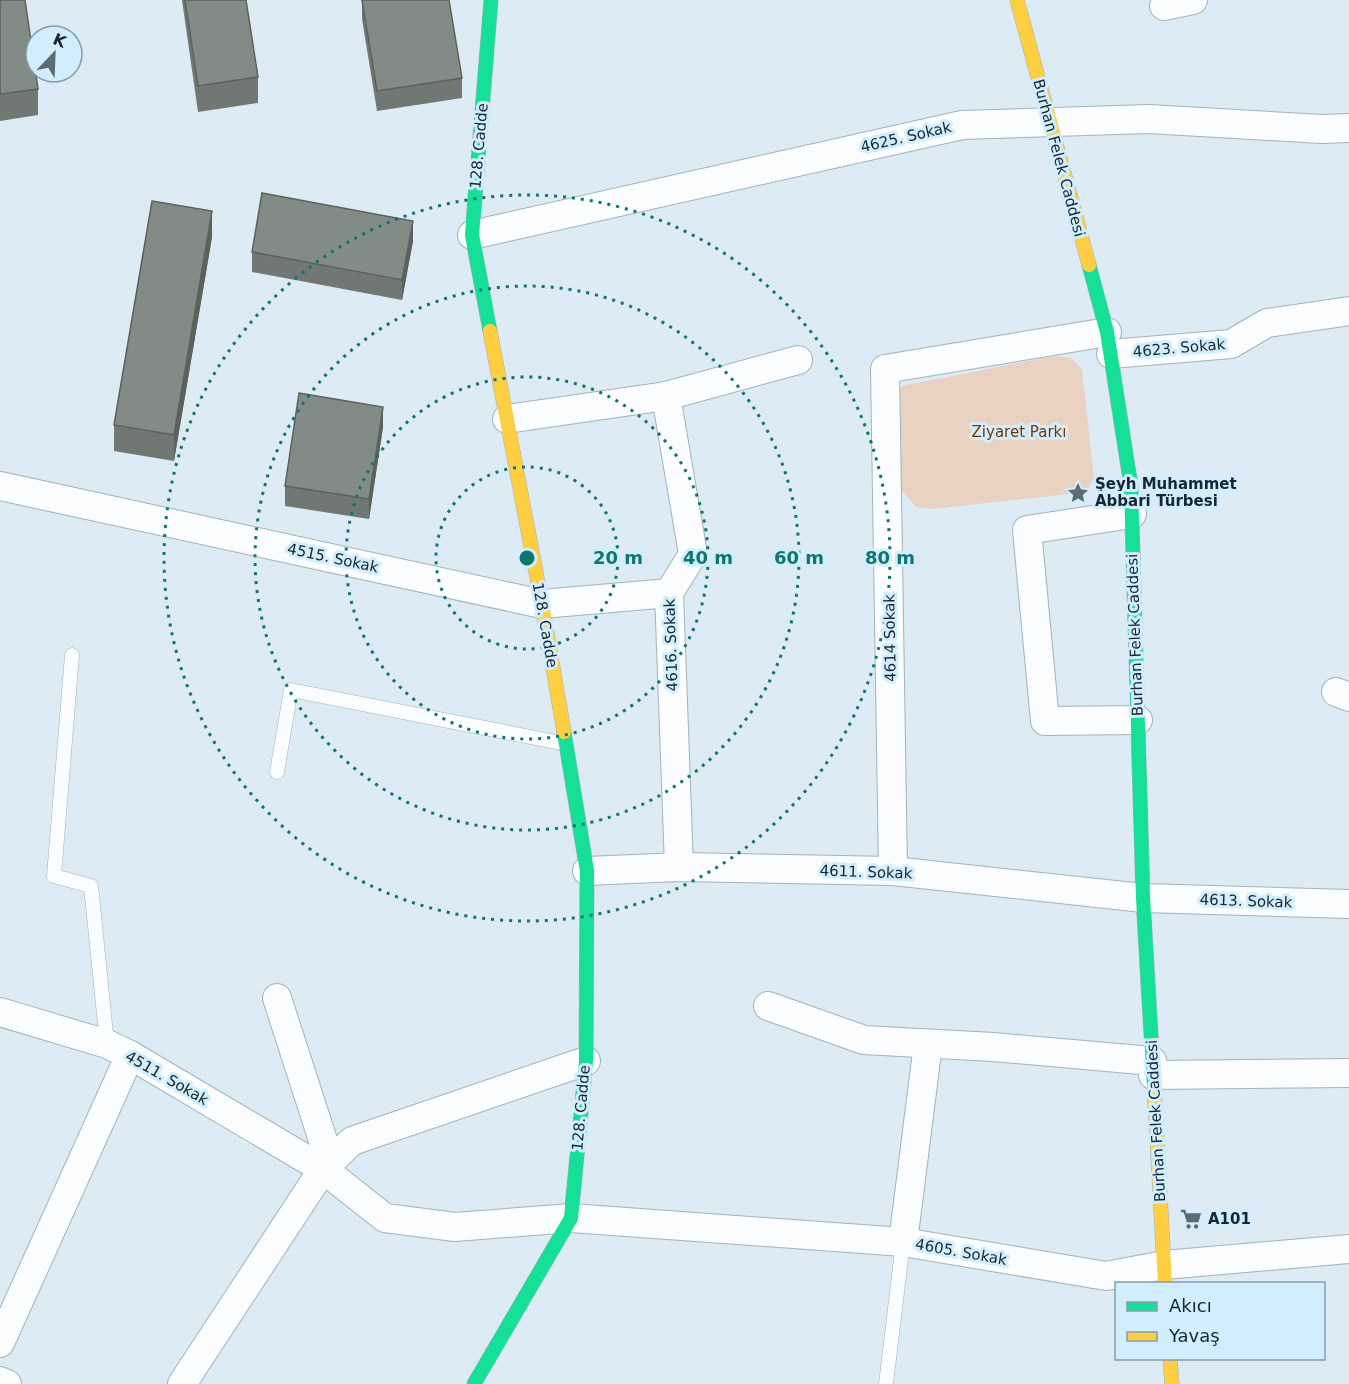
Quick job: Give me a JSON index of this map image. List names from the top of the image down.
{
  "streets": {
    "street": [
      "4625. Sokak",
      "128. Cadde",
      "Burhan Felek Caddesi",
      "4623. Sokak",
      "4515. Sokak",
      "4614 Sokak",
      "4616. Sokak",
      "4611. Sokak",
      "4613. Sokak",
      "4511. Sokak",
      "4605. Sokak"
    ]
  },
  "crossings": [
    ["4625. Sokak", "128. Cadde"],
    ["4625. Sokak", "Burhan Felek Caddesi"],
    ["128. Cadde", "4515. Sokak"],
    ["128. Cadde", "4611. Sokak"],
    ["128. Cadde", "4511. Sokak"],
    ["128. Cadde", "4605. Sokak"],
    ["Burhan Felek Caddesi", "4623. Sokak"],
    ["Burhan Felek Caddesi", "4611. Sokak"],
    ["Burhan Felek Caddesi", "4613. Sokak"],
    ["Burhan Felek Caddesi", "4605. Sokak"],
    ["4623. Sokak", "4614 Sokak"],
    ["4515. Sokak", "4616. Sokak"],
    ["4614 Sokak", "4611. Sokak"],
    ["4616. Sokak", "4611. Sokak"],
    ["4611. Sokak", "4613. Sokak"],
    ["4511. Sokak", "4605. Sokak"]
  ],
  "parks": ["Ziyaret Parkı"],
  "places": {
    "place": ["Şeyh Muhammet Abbari Türbesi"],
    "supermarket": ["A101"]
  },
  "legend": ["Akıcı", "Yavaş"],
  "north": "top right",
  "rings": [
    "20 m",
    "40 m",
    "60 m",
    "80 m"
  ]
}
